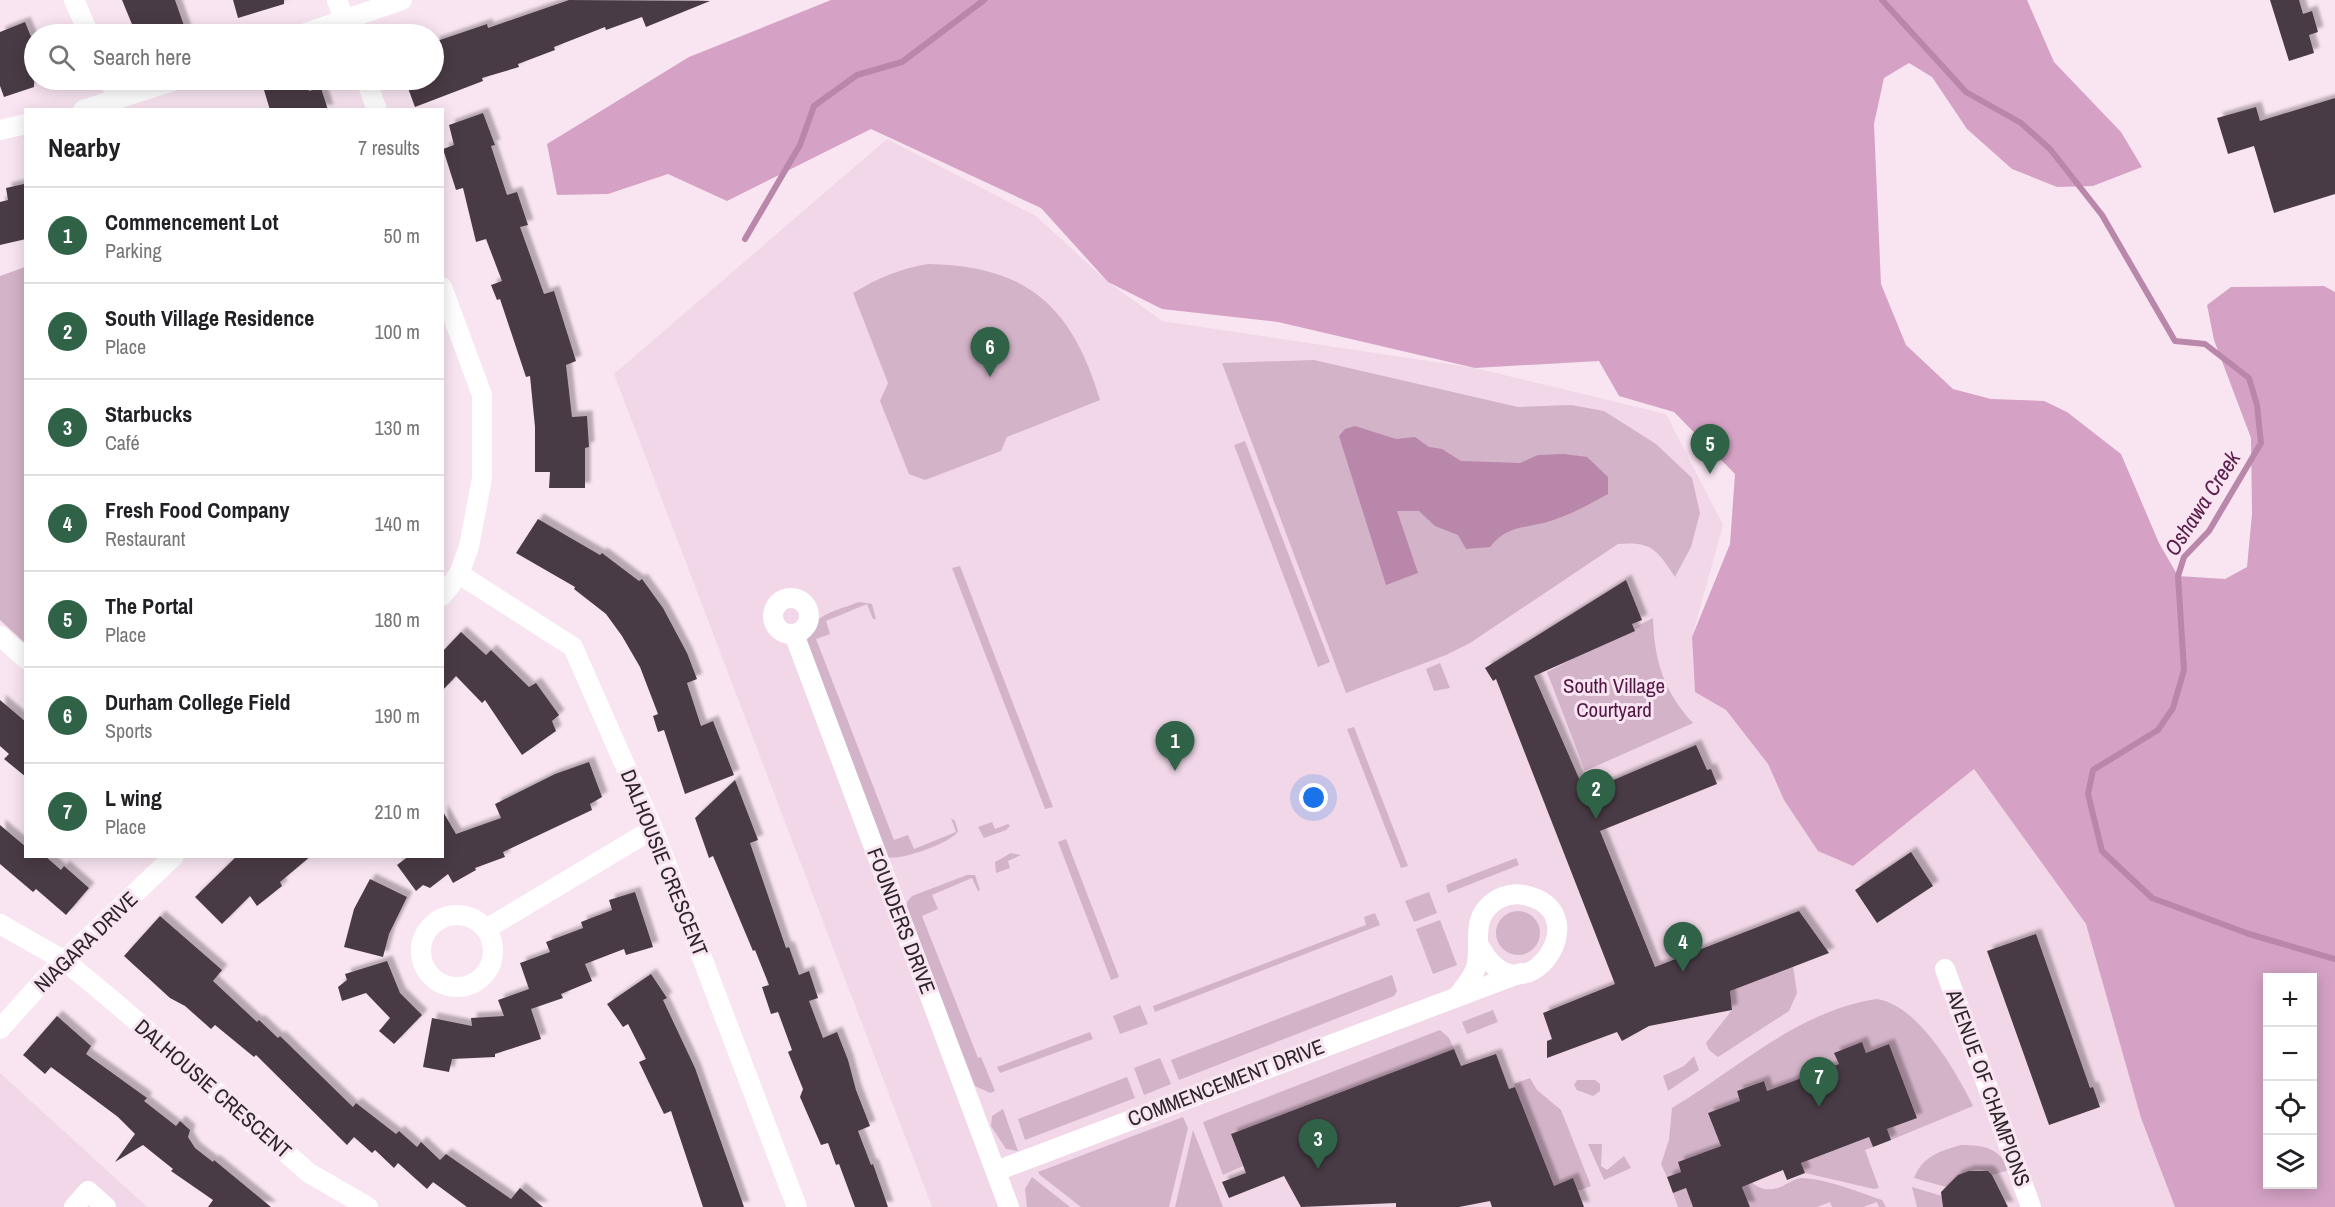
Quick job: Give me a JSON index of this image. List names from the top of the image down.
{
  "streets": {
    "street": [
      "DALHOUSIE CRESCENT",
      "FOUNDERS DRIVE",
      "NIAGARA DRIVE",
      "COMMENCEMENT DRIVE",
      "AVENUE OF CHAMPIONS"
    ]
  },
  "crossings": [
    ["DALHOUSIE CRESCENT", "NIAGARA DRIVE"],
    ["FOUNDERS DRIVE", "COMMENCEMENT DRIVE"]
  ],
  "water": ["Oshawa Creek"],
  "parks": ["South Village Courtyard"],
  "page": {
    "search": "Search here",
    "heading": ["Nearby", "7 results"],
    "list": [
      {
        "mark": "1",
        "name": "Commencement Lot",
        "note": "Parking",
        "value": "50 m"
      },
      {
        "mark": "2",
        "name": "South Village Residence",
        "note": "Place",
        "value": "100 m"
      },
      {
        "mark": "3",
        "name": "Starbucks",
        "note": "Café",
        "value": "130 m"
      },
      {
        "mark": "4",
        "name": "Fresh Food Company",
        "note": "Restaurant",
        "value": "140 m"
      },
      {
        "mark": "5",
        "name": "The Portal",
        "note": "Place",
        "value": "180 m"
      },
      {
        "mark": "6",
        "name": "Durham College Field",
        "note": "Sports",
        "value": "190 m"
      },
      {
        "mark": "7",
        "name": "L wing",
        "note": "Place",
        "value": "210 m"
      }
    ],
    "pins": [
      "6",
      "5",
      "1",
      "2",
      "4",
      "7",
      "3"
    ],
    "map_buttons": ["+", "−"]
  }
}
